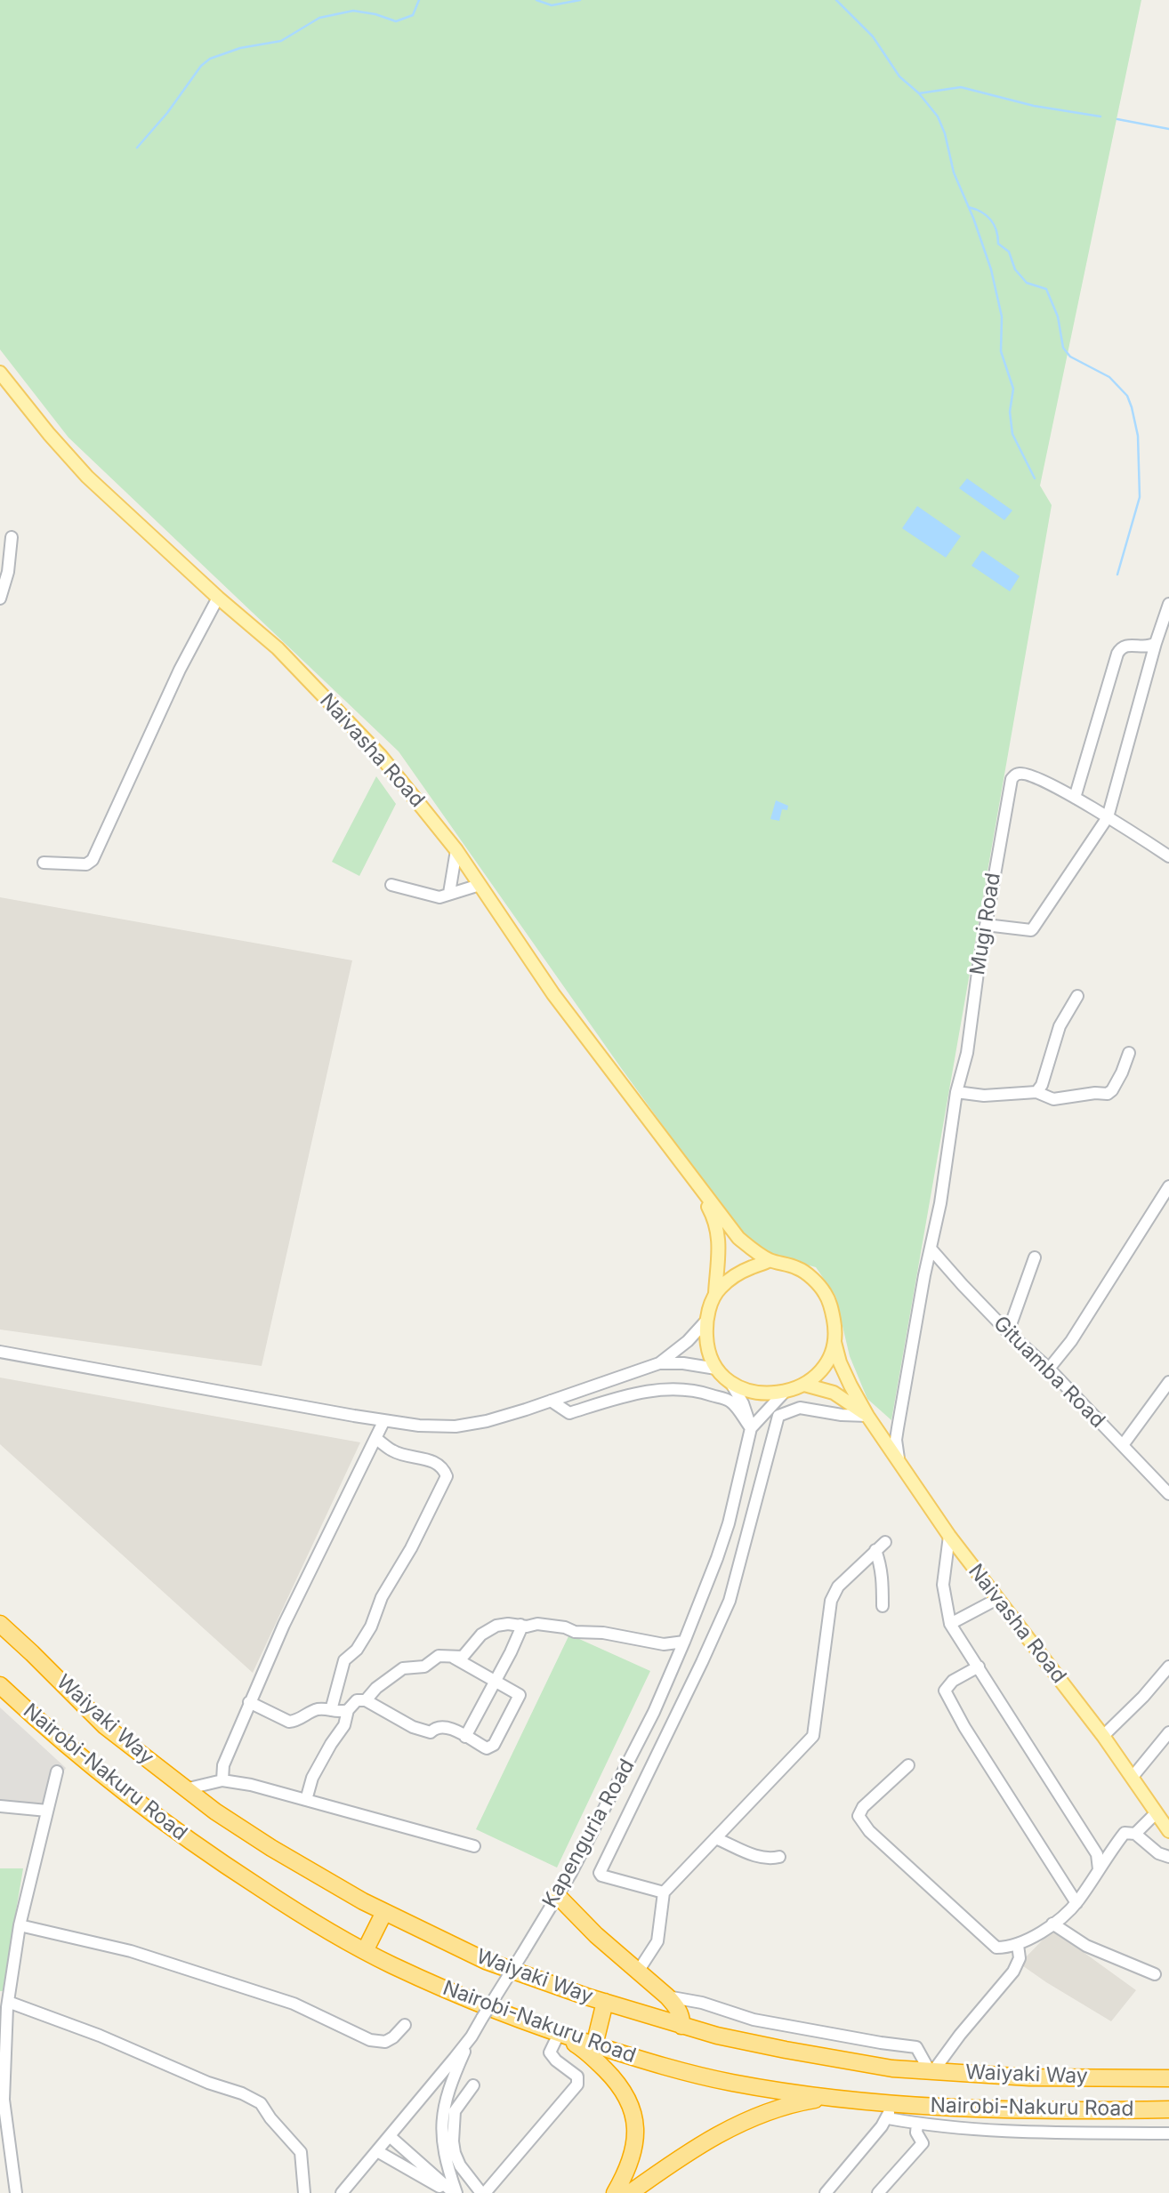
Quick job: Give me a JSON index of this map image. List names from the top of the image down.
{
  "streets": {
    "highway": ["Waiyaki Way", "Nairobi-Nakuru Road"],
    "main road": ["Naivasha Road"],
    "street": ["Mugi Road", "Gituamba Road", "Kapenguria Road"]
  },
  "crossings": [
    ["Naivasha Road", "Mugi Road"],
    ["Naivasha Road", "Kapenguria Road"],
    ["Mugi Road", "Gituamba Road"]
  ]
}
